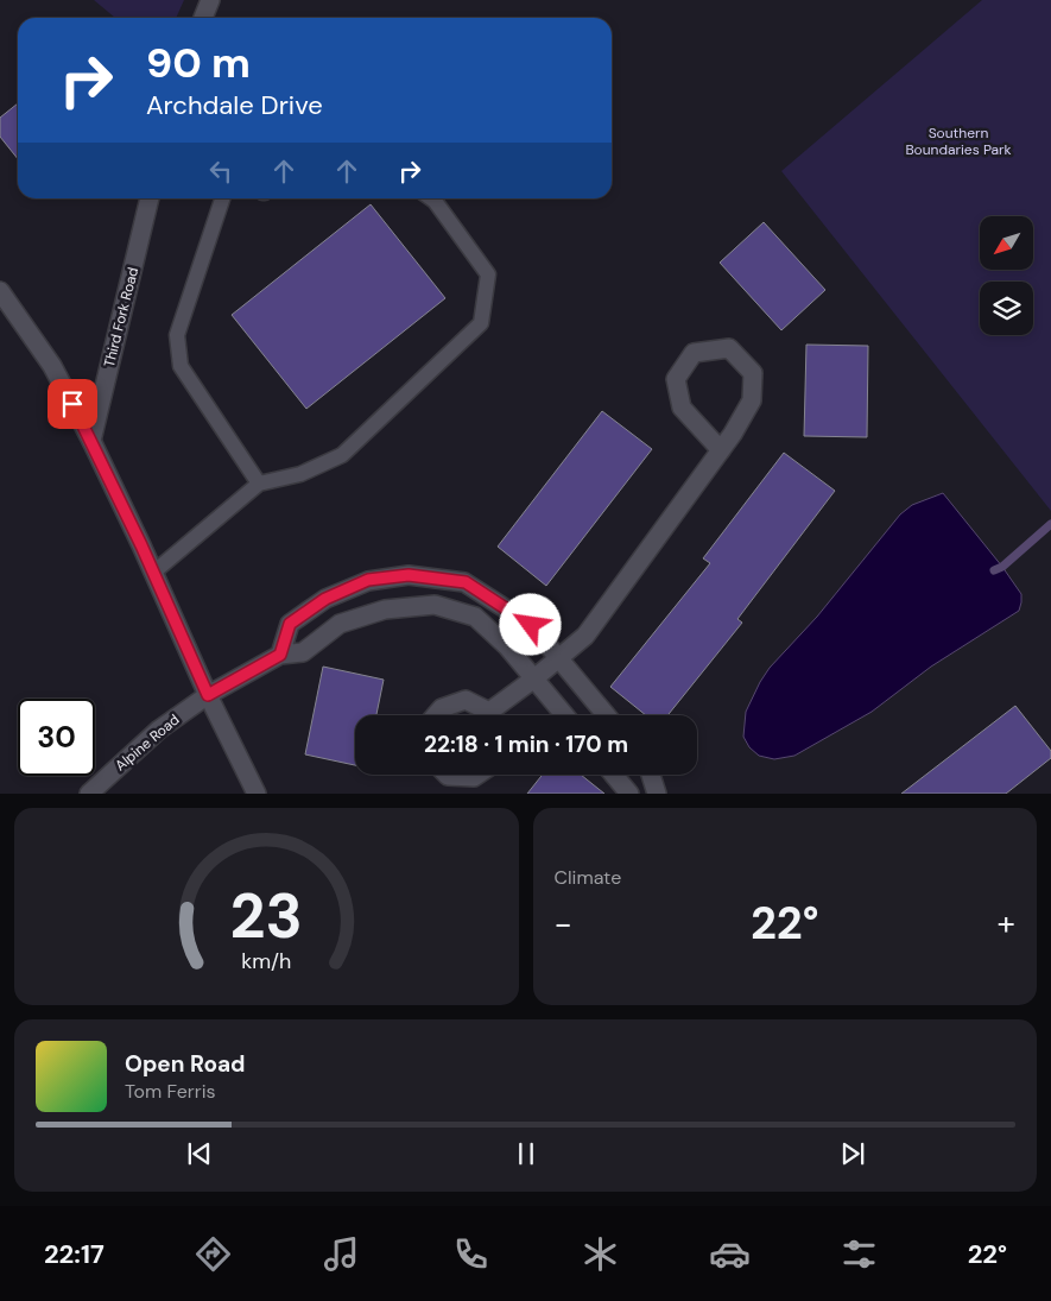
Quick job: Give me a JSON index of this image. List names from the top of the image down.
{
  "streets": {
    "street": ["Third Fork Road", "Alpine Road"]
  },
  "parks": ["Southern Boundaries Park"],
  "north": "bottom left",
  "page": {
    "turn": ["90 m", "Archdale Drive"],
    "limit": "30",
    "trip": "22:18 · 1 min · 170 m",
    "tile": "Climate",
    "heat": ["−", "22°", "+"],
    "song": ["Open Road", "Tom Ferris"],
    "tabs": ["22:17", "22°"],
    "gauge": ["23", "km/h"]
  }
}
